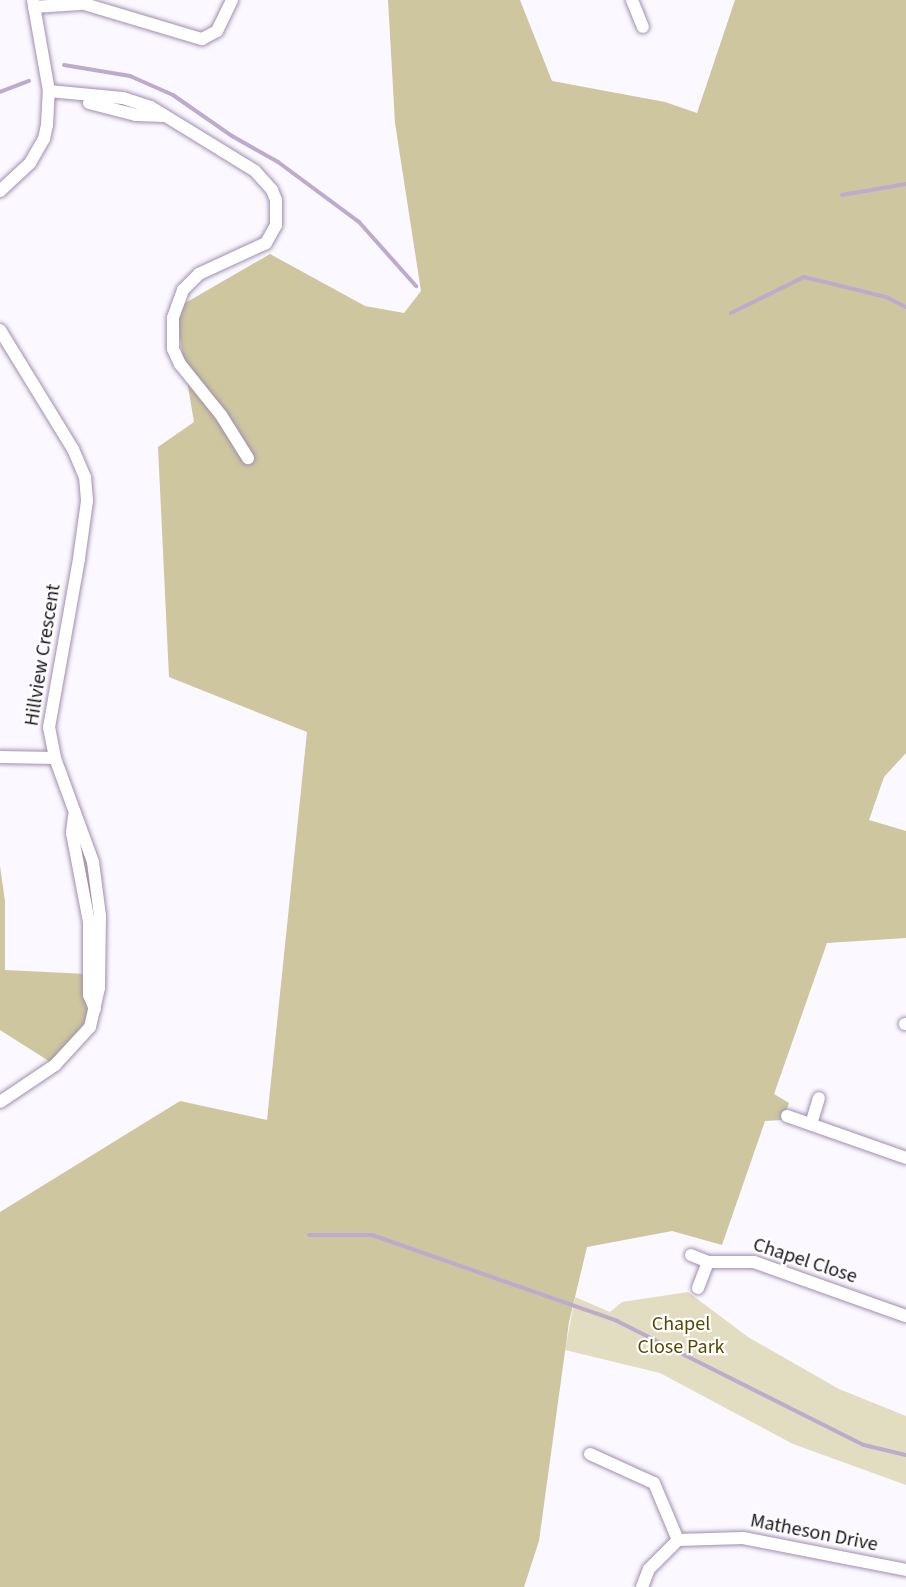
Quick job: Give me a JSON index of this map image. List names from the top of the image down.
{
  "streets": {
    "street": ["Hillview Crescent", "Chapel Close", "Matheson Drive"]
  },
  "parks": ["Chapel Close Park"]
}
